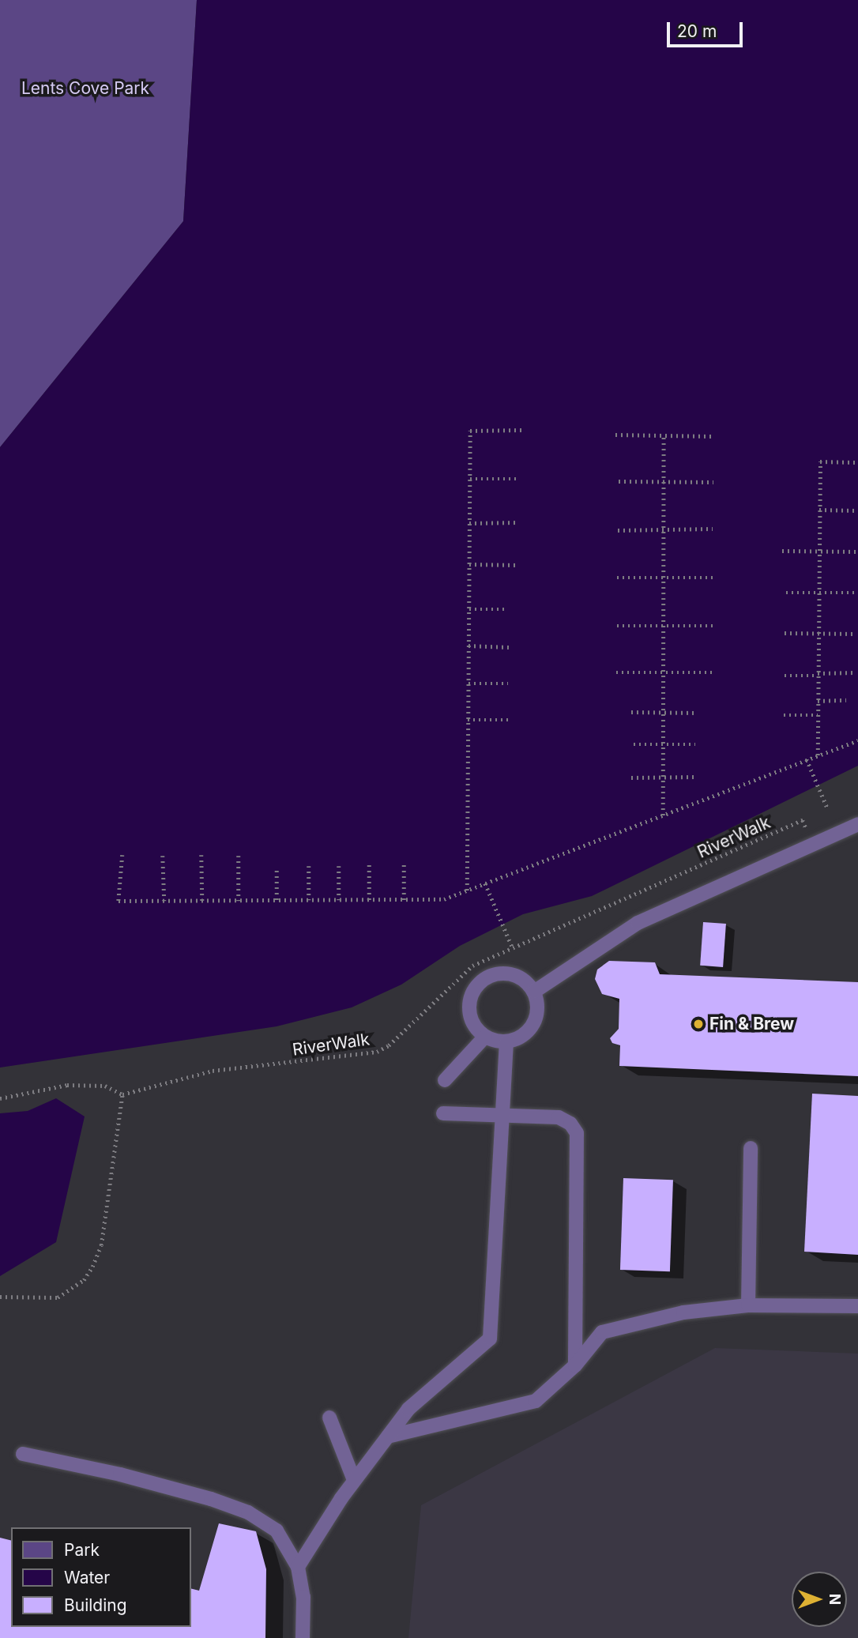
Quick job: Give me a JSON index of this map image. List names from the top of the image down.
{
  "streets": {
    "path": ["RiverWalk"]
  },
  "parks": ["Lents Cove Park"],
  "places": ["Fin & Brew"],
  "legend": ["Park", "Water", "Building"],
  "scale_bar": "20 m",
  "north": "right"
}
